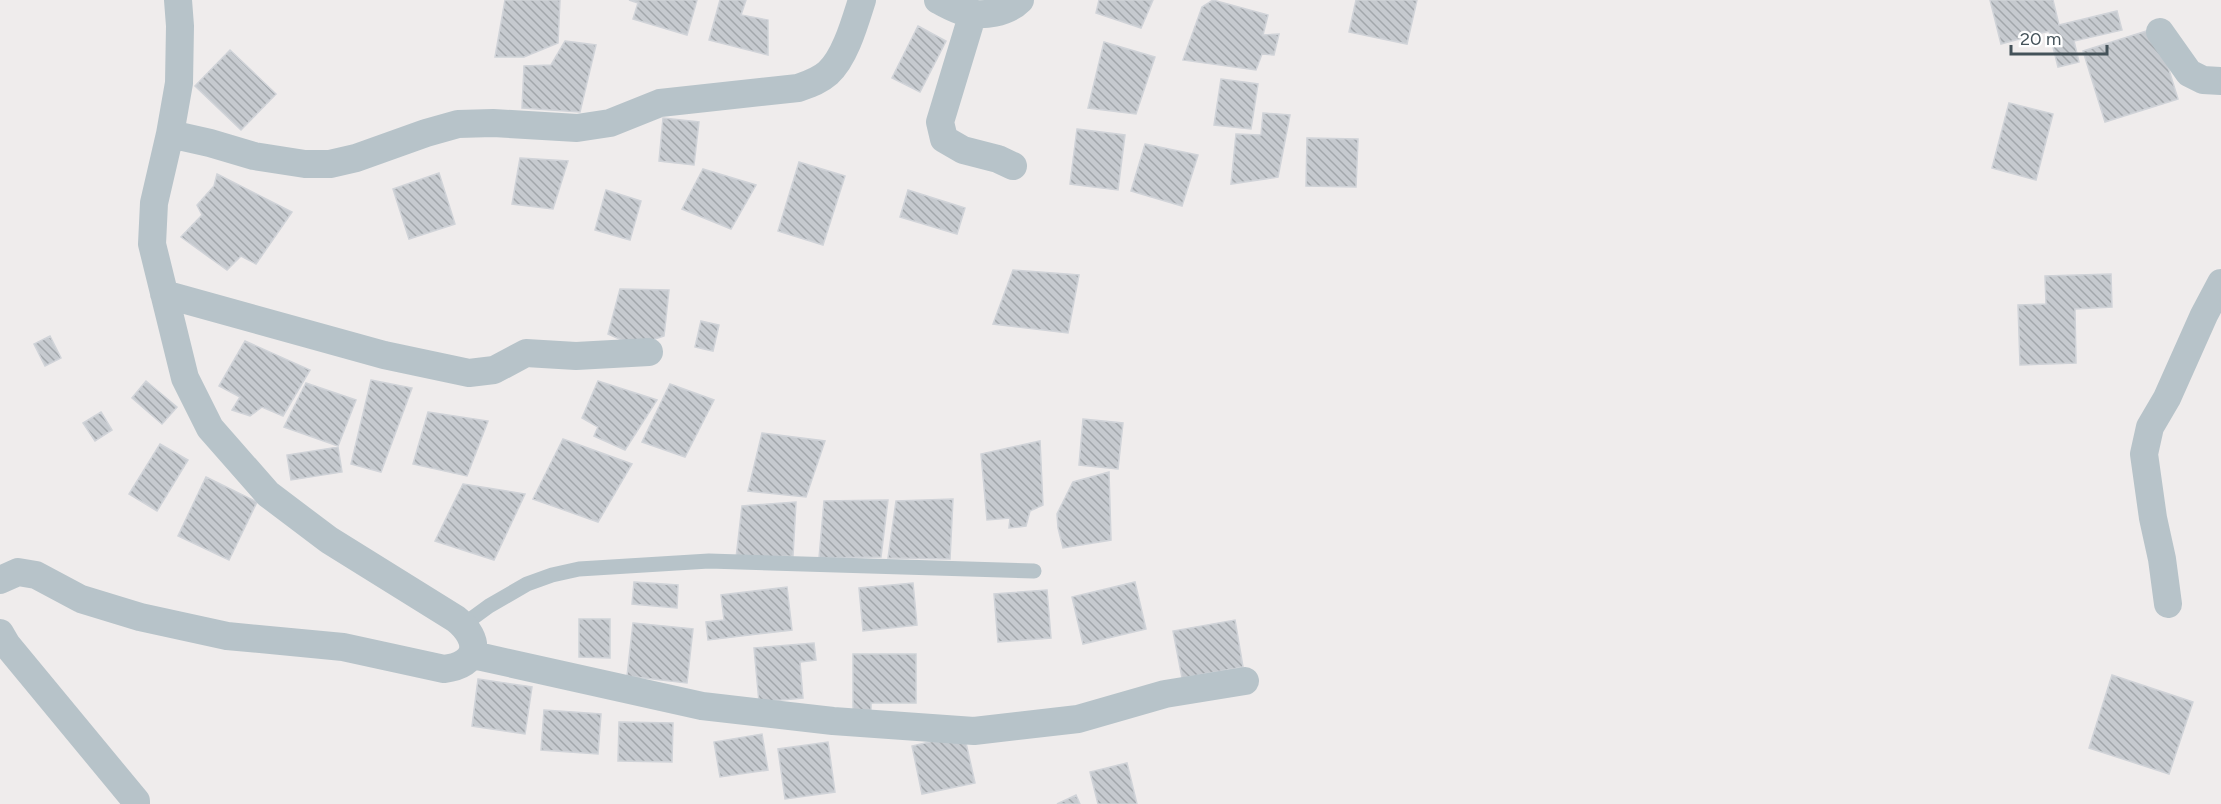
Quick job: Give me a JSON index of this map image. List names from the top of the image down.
{
  "scale_bar": "20 m"
}
